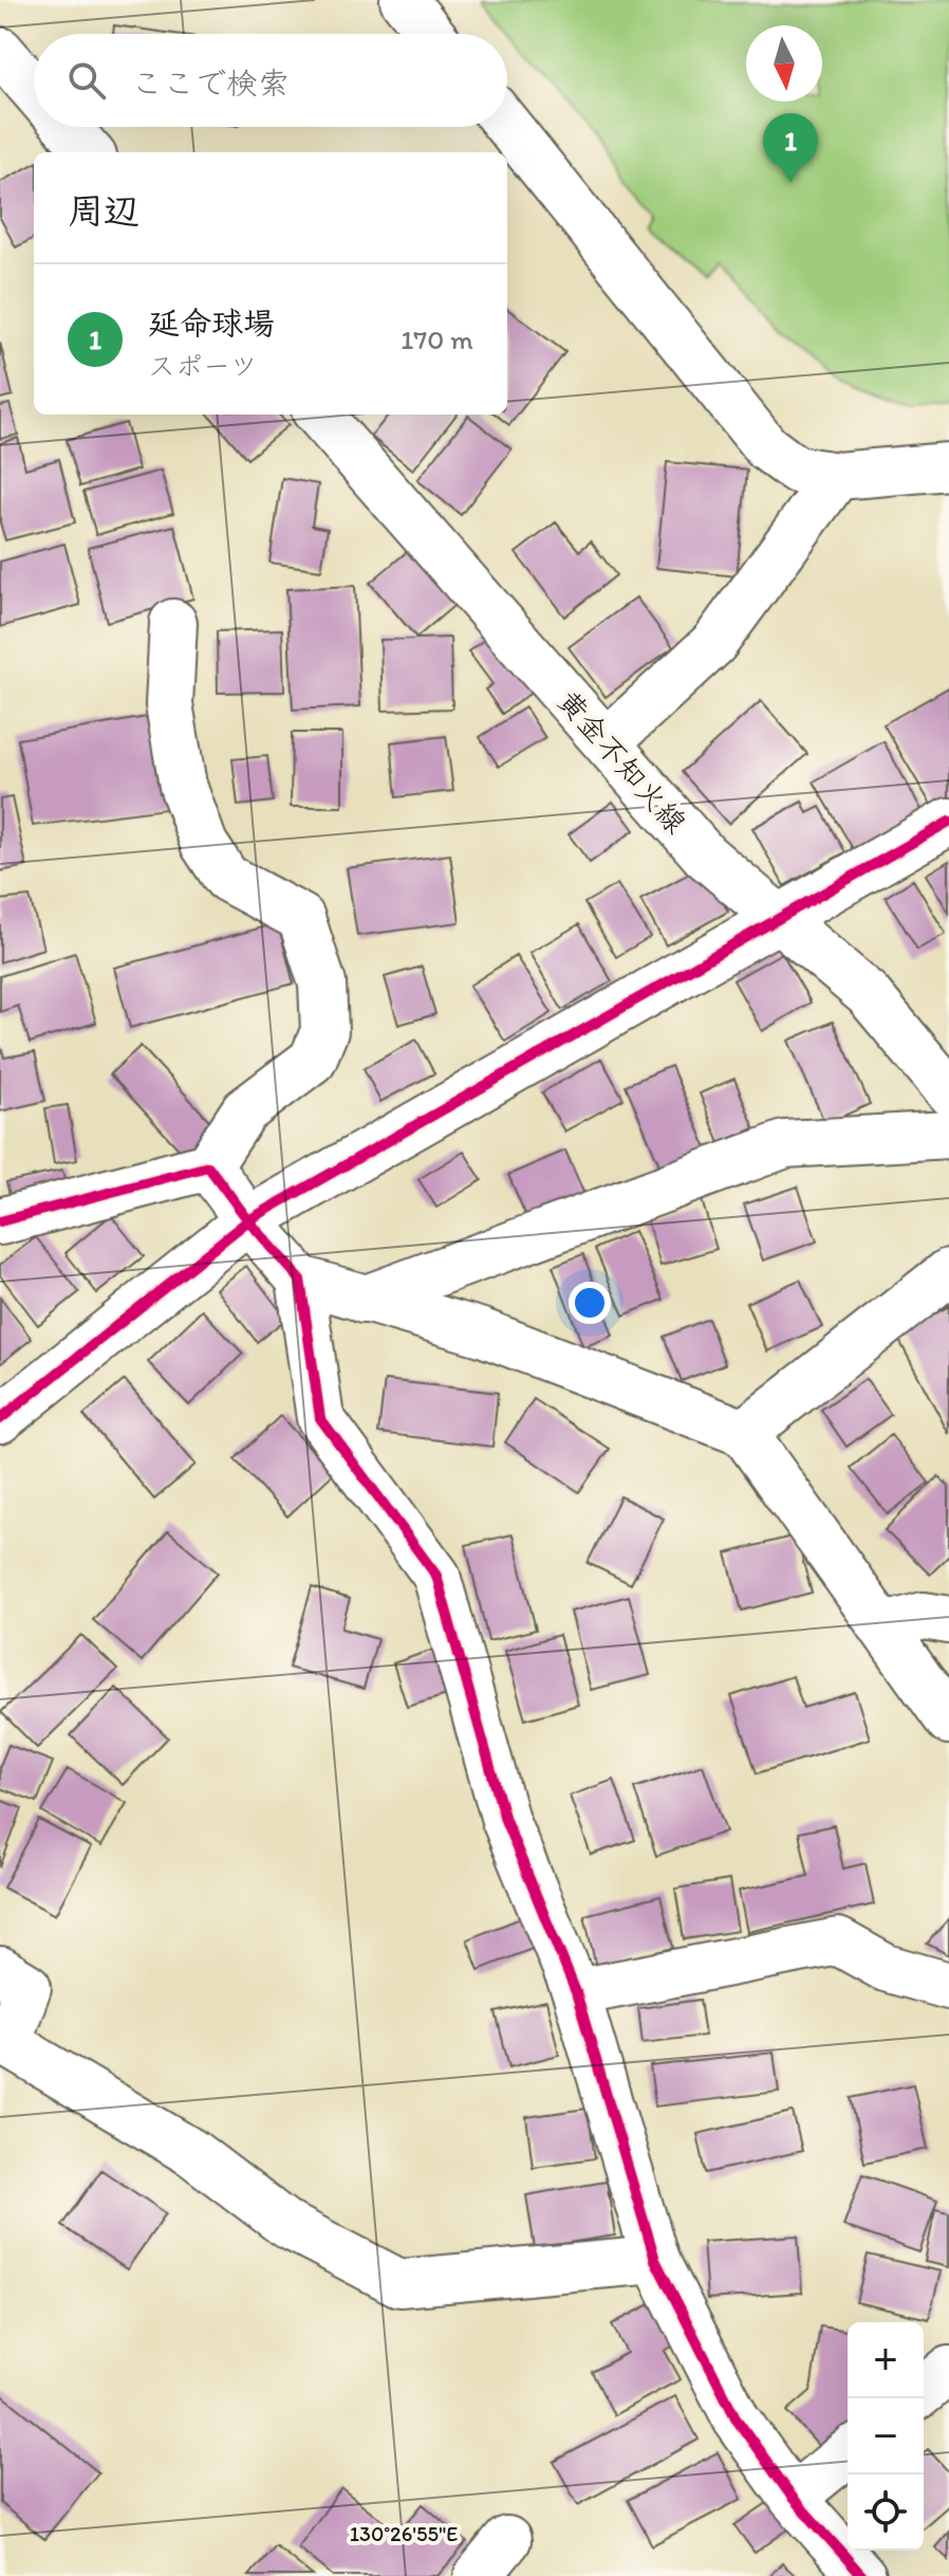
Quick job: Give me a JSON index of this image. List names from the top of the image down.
{
  "streets": {
    "street": ["黄金不知火線"]
  },
  "north": "bottom",
  "page": {
    "search": "ここで検索",
    "pins": "1",
    "heading": "周辺",
    "list": [
      {
        "mark": "1",
        "name": "延命球場",
        "note": "スポーツ",
        "value": "170 m"
      }
    ],
    "map_buttons": ["+", "−"]
  },
  "coordinates": ["130°26'55\"E"]
}
